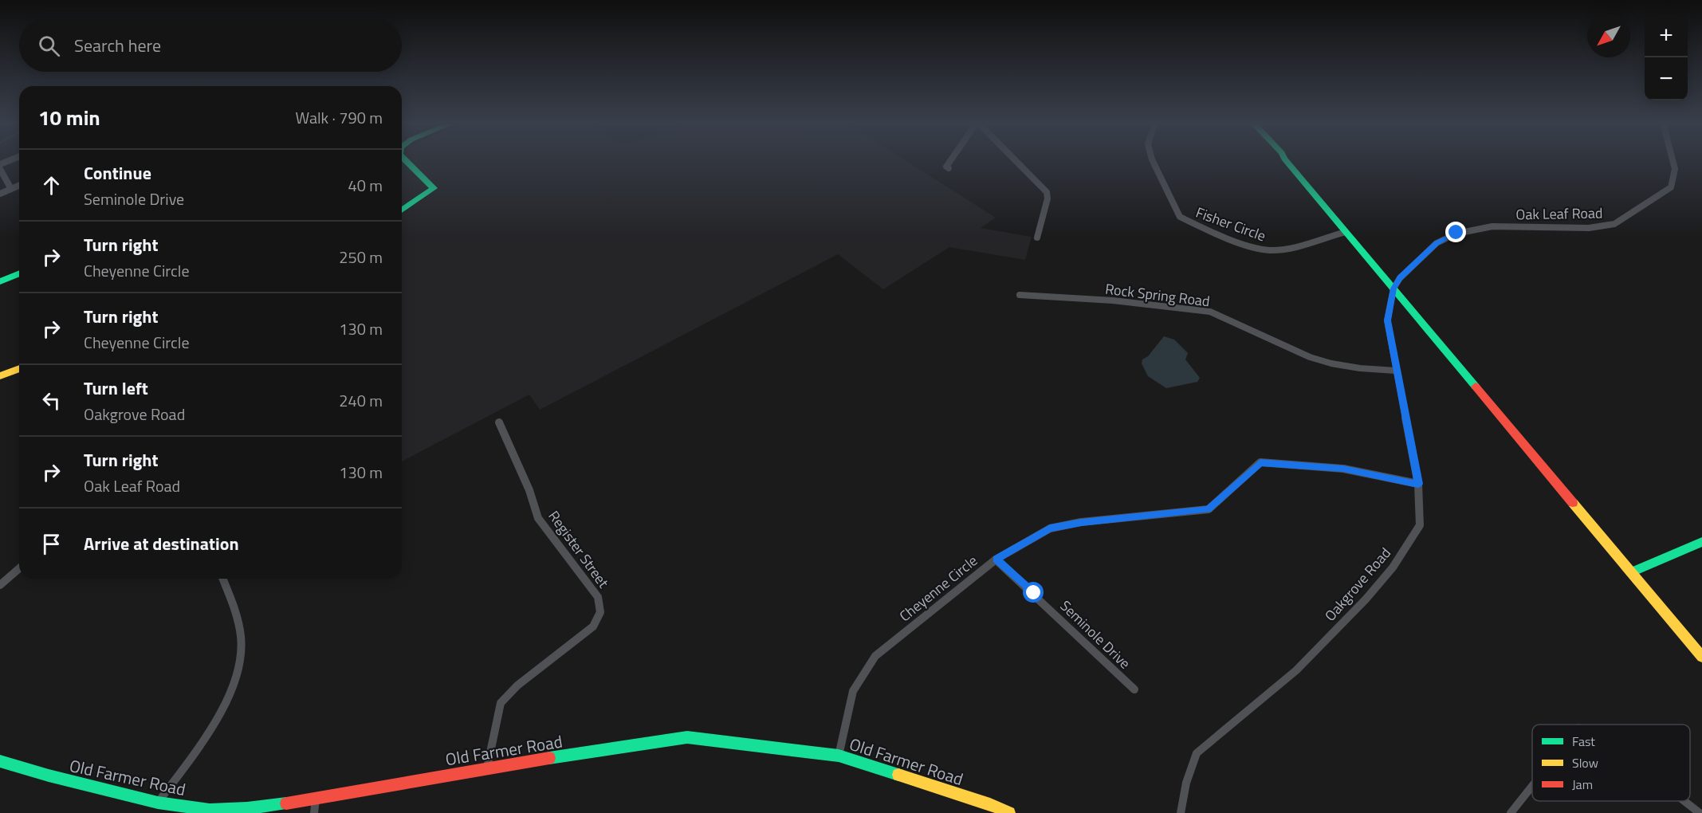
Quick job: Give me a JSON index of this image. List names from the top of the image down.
{
  "streets": {
    "main road": ["Old Farmer Road"],
    "street": [
      "Oak Leaf Road",
      "Fisher Circle",
      "Rock Spring Road",
      "Register Street",
      "Oakgrove Road",
      "Cheyenne Circle",
      "Seminole Drive"
    ]
  },
  "crossings": [
    ["Oak Leaf Road", "Oakgrove Road"],
    ["Rock Spring Road", "Oakgrove Road"],
    ["Register Street", "Old Farmer Road"],
    ["Oakgrove Road", "Cheyenne Circle"],
    ["Cheyenne Circle", "Seminole Drive"],
    ["Cheyenne Circle", "Old Farmer Road"]
  ],
  "legend": ["Fast", "Slow", "Jam"],
  "north": "bottom left",
  "page": {
    "map_buttons": ["+", "−"],
    "search": "Search here",
    "heading": ["10 min", "Walk · 790 m"],
    "list": [
      ["Continue", "Seminole Drive", "40 m"],
      ["Turn right", "Cheyenne Circle", "250 m"],
      ["Turn right", "Cheyenne Circle", "130 m"],
      ["Turn left", "Oakgrove Road", "240 m"],
      ["Turn right", "Oak Leaf Road", "130 m"],
      "Arrive at destination"
    ]
  }
}
